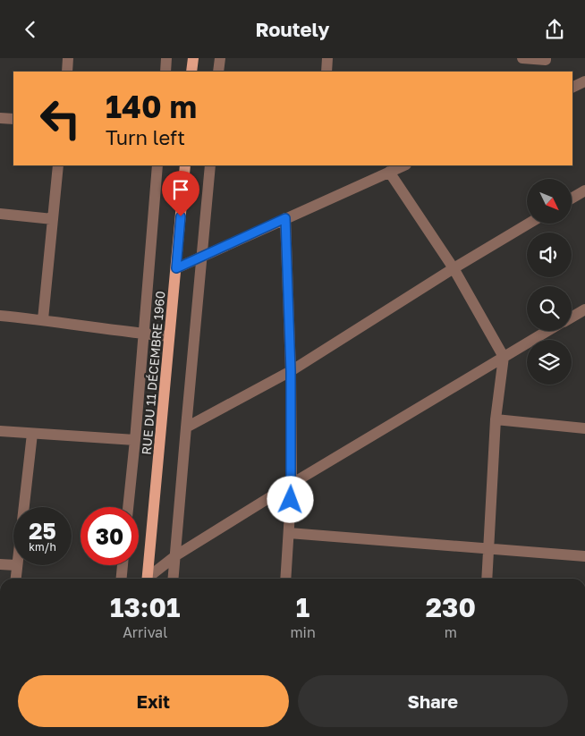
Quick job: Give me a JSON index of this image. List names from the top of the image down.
{
  "streets": {
    "main road": ["RUE DU 11 DÉCEMBRE 1960"]
  },
  "north": "bottom right",
  "page": {
    "header": "Routely",
    "turn": ["140 m", "Turn left"],
    "speed": "25 km/h",
    "limit": "30",
    "eta": [
      "13:01",
      "Arrival",
      "1",
      "min",
      "230",
      "m"
    ],
    "buttons": ["Exit", "Share"]
  }
}
